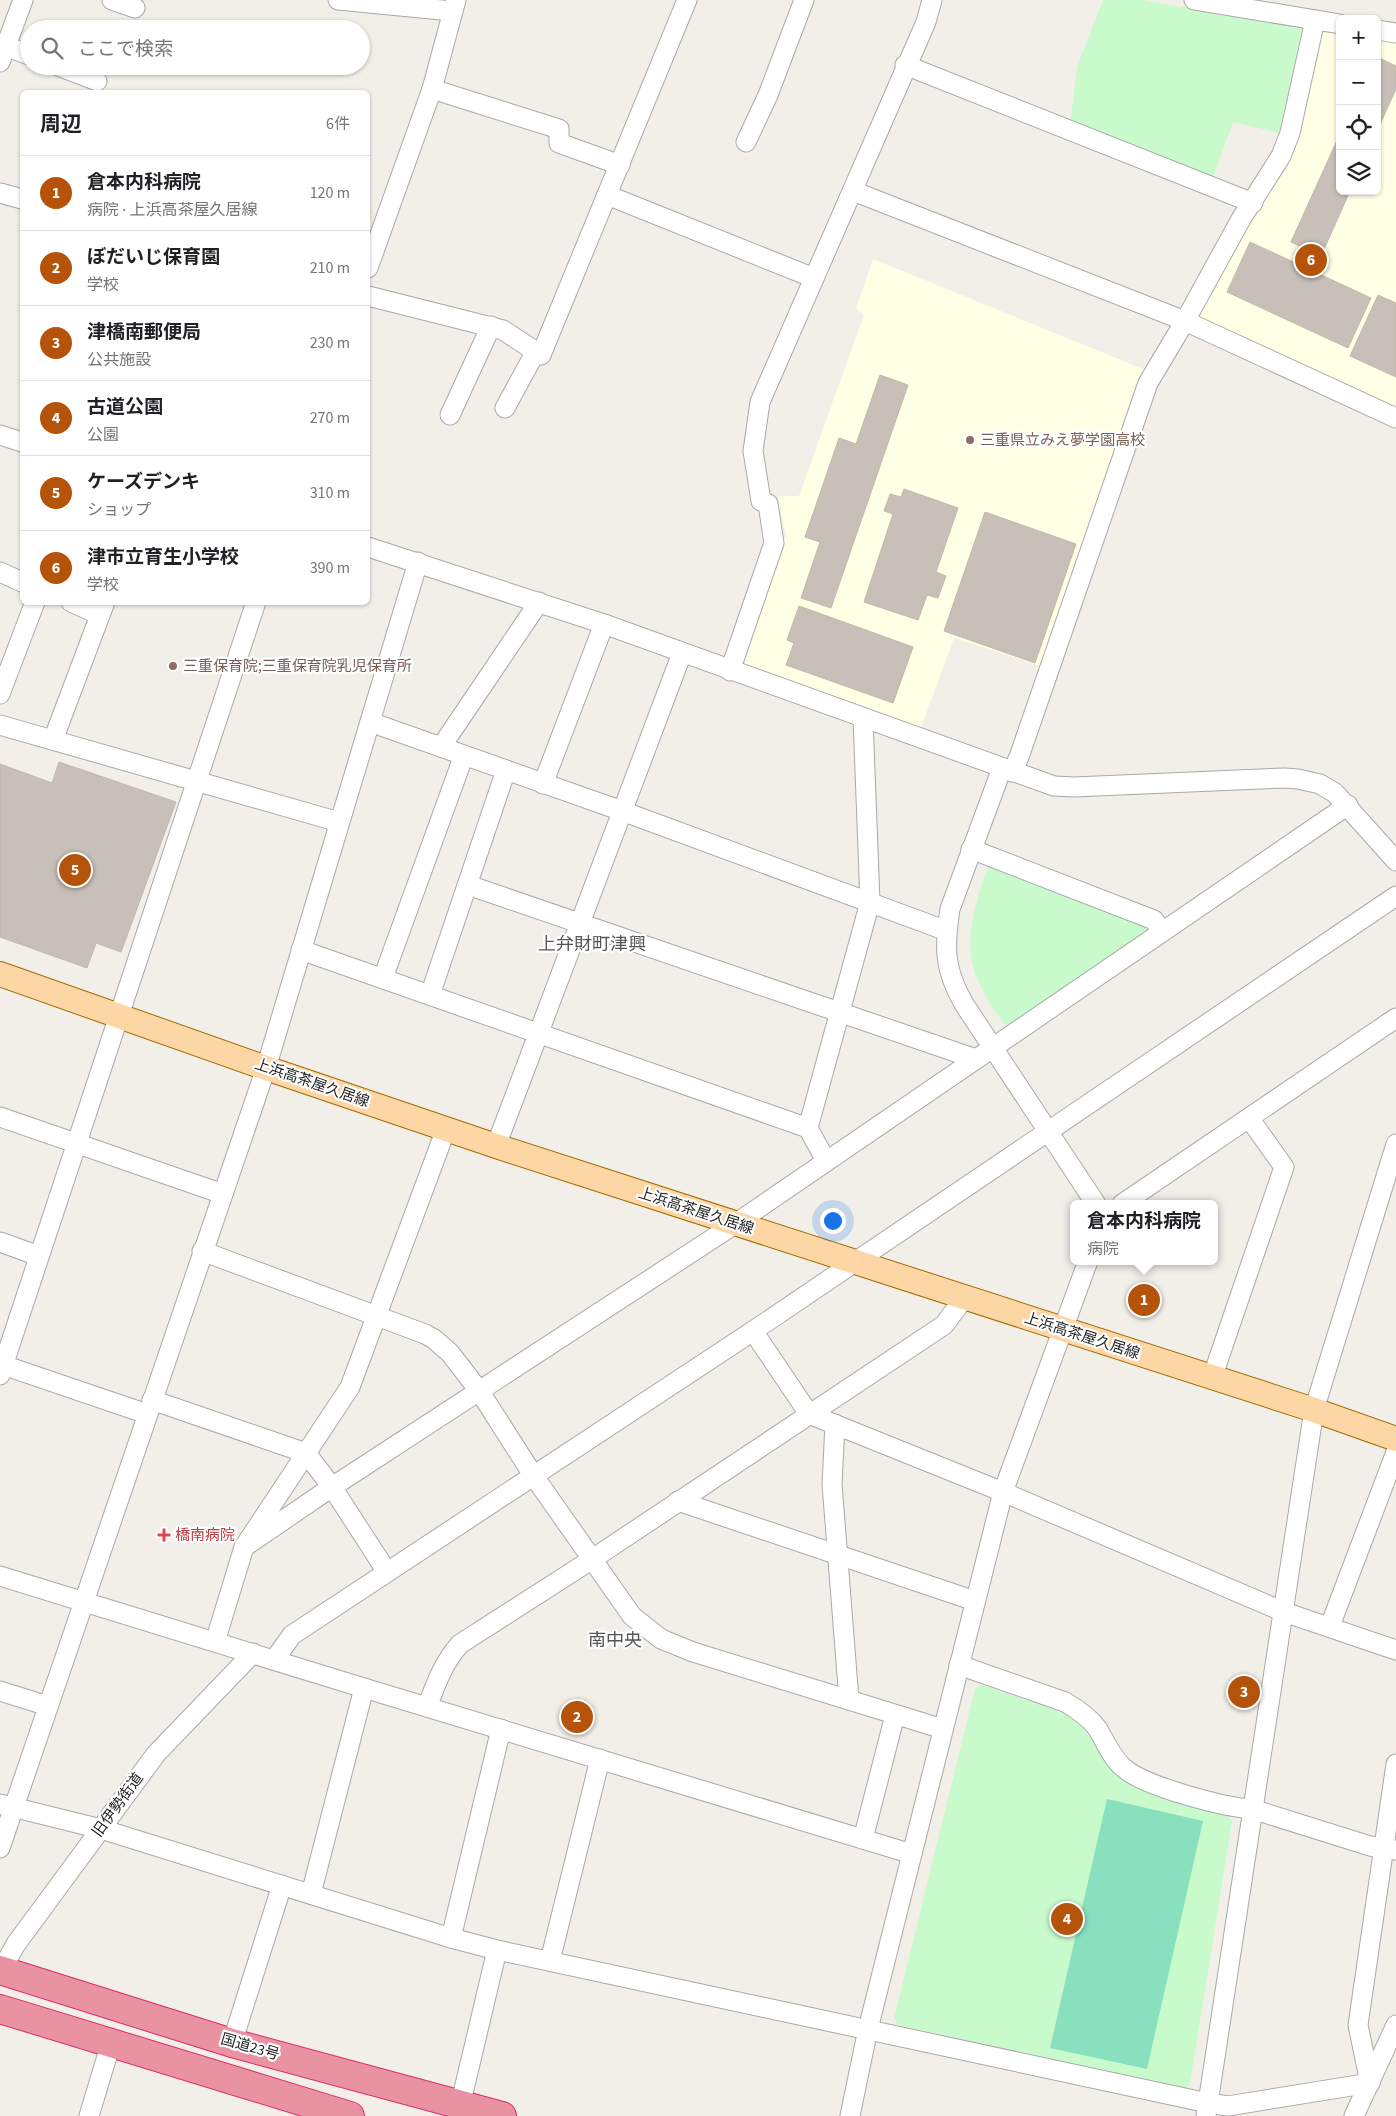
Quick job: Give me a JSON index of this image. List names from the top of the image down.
{
  "streets": {
    "highway": ["国道23号"],
    "main road": ["上浜高茶屋久居線"],
    "street": ["旧伊勢街道"]
  },
  "crossings": [
    ["旧伊勢街道", "国道23号"]
  ],
  "districts": ["上弁財町津興", "南中央"],
  "places": {
    "other": ["三重県立みえ夢学園高校", "三重保育院;三重保育院乳児保育所"],
    "health": ["橋南病院"]
  },
  "page": {
    "map_buttons": ["+", "−"],
    "search": "ここで検索",
    "heading": ["周辺", "6件"],
    "list": [
      {
        "mark": "1",
        "name": "倉本内科病院",
        "note": "病院 · 上浜高茶屋久居線",
        "value": "120 m"
      },
      {
        "mark": "2",
        "name": "ぼだいじ保育園",
        "note": "学校",
        "value": "210 m"
      },
      {
        "mark": "3",
        "name": "津橋南郵便局",
        "note": "公共施設",
        "value": "230 m"
      },
      {
        "mark": "4",
        "name": "古道公園",
        "note": "公園",
        "value": "270 m"
      },
      {
        "mark": "5",
        "name": "ケーズデンキ",
        "note": "ショップ",
        "value": "310 m"
      },
      {
        "mark": "6",
        "name": "津市立育生小学校",
        "note": "学校",
        "value": "390 m"
      }
    ],
    "pins": [
      "6",
      "5",
      "1",
      "3",
      "2",
      "4"
    ],
    "popup": ["倉本内科病院", "病院"]
  }
}
